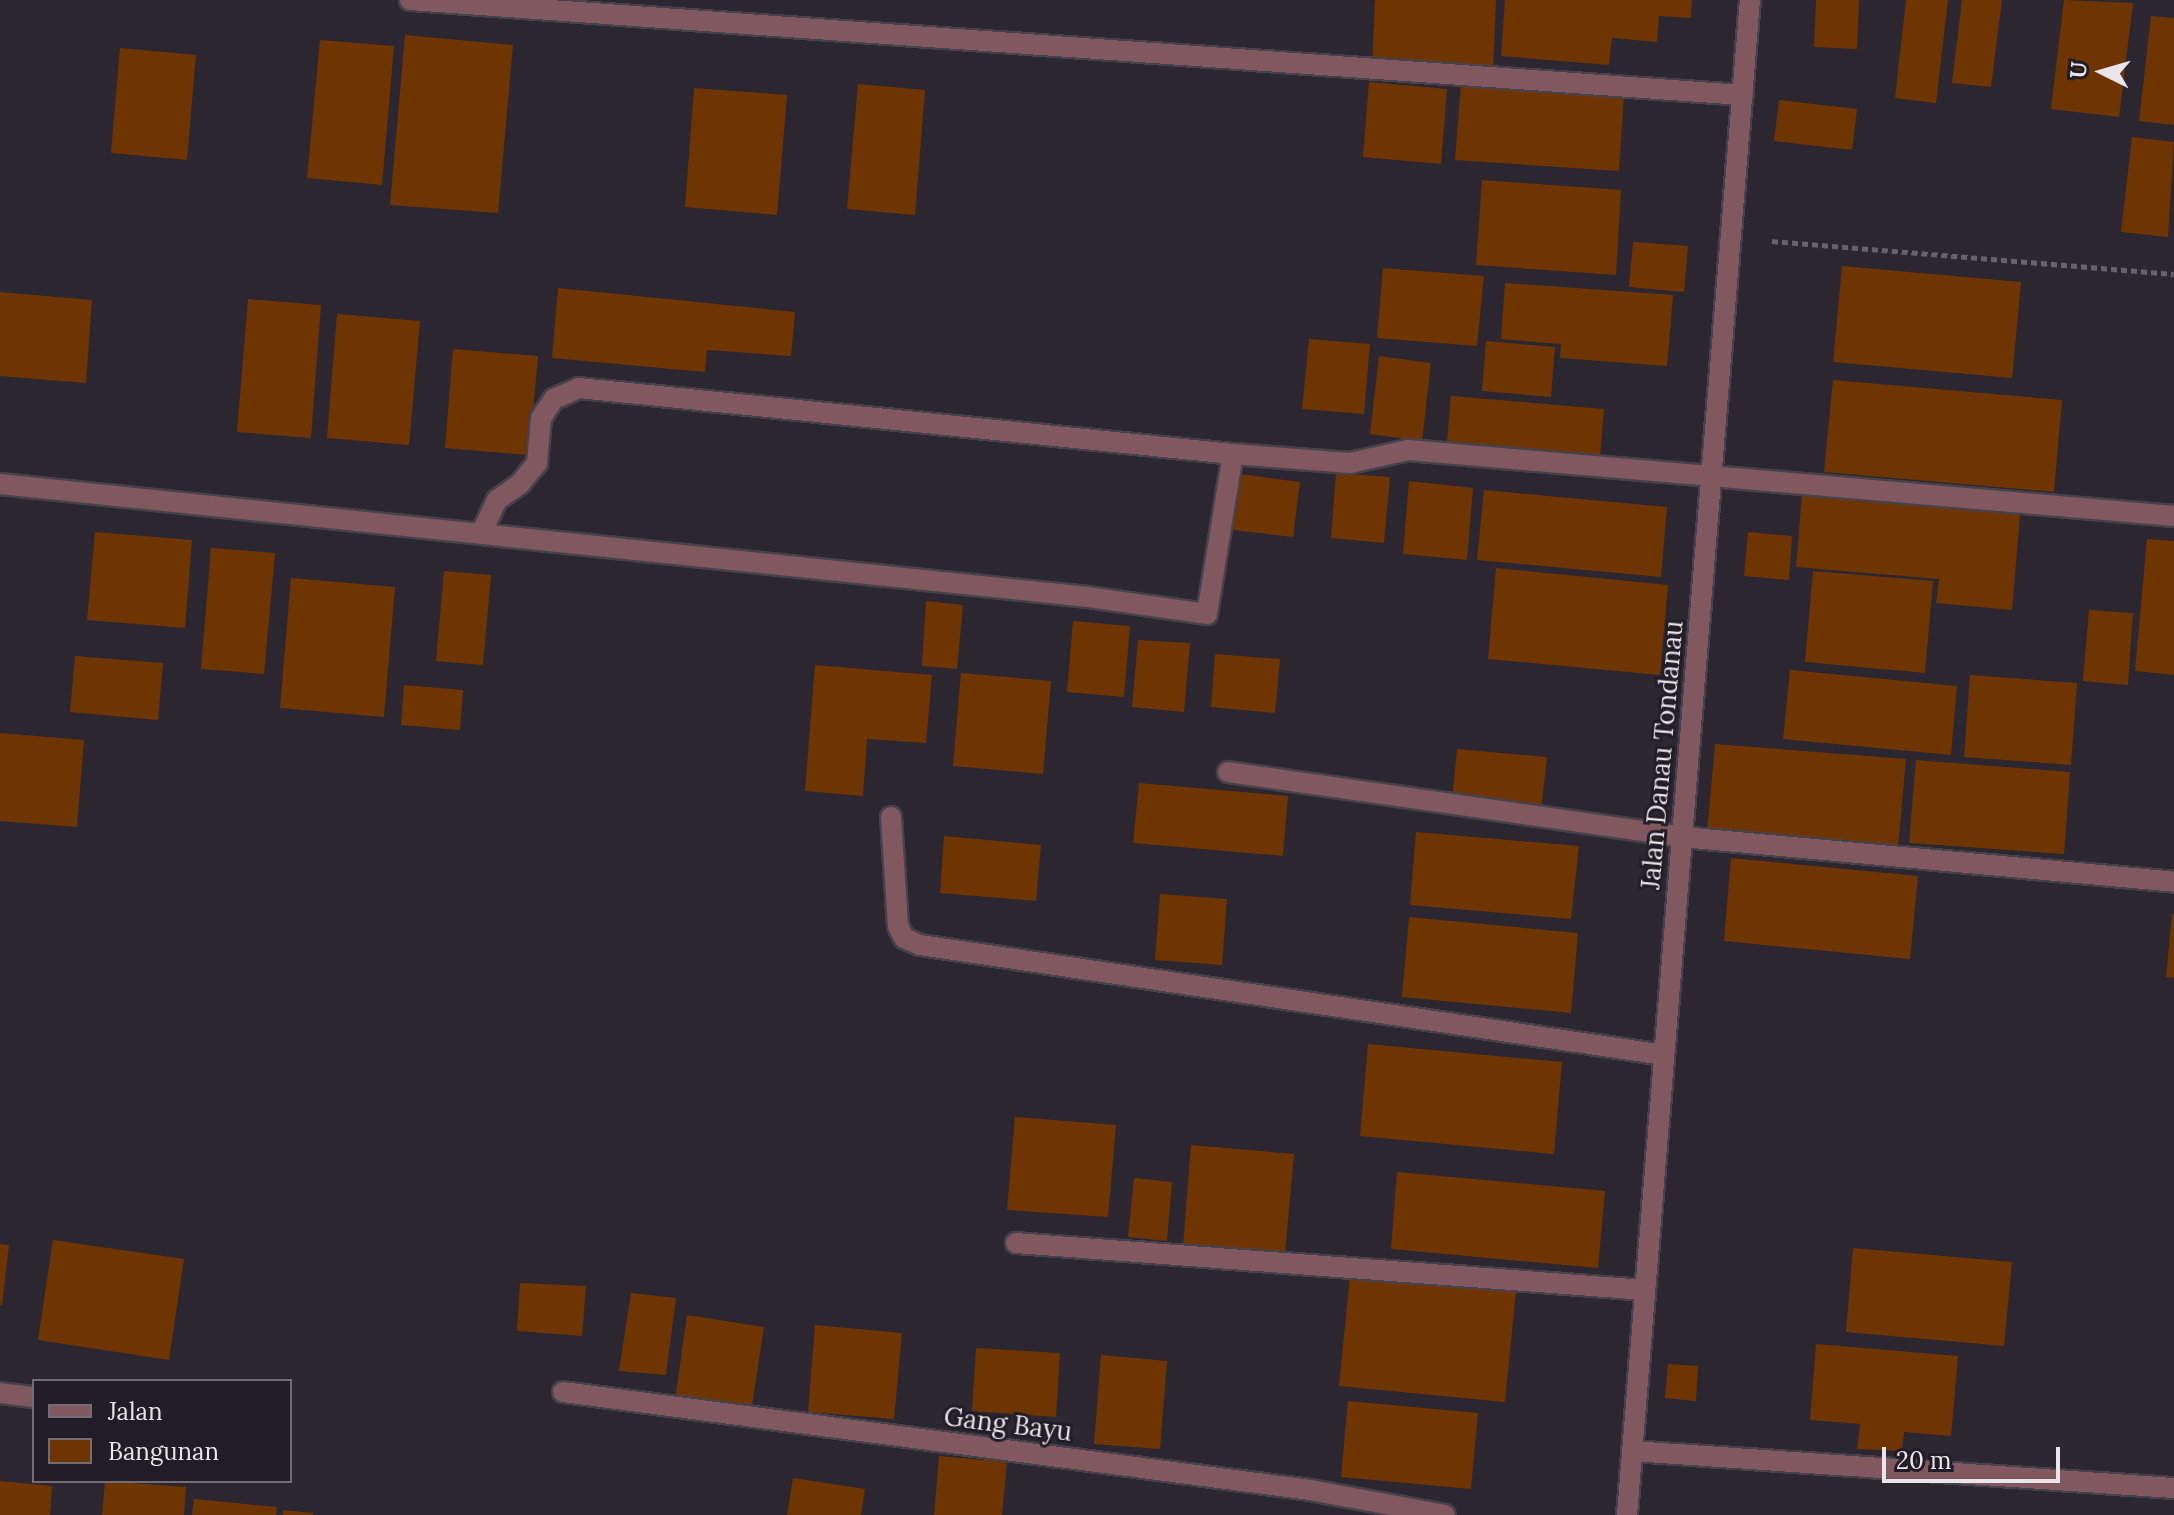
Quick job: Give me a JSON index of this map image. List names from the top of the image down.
{
  "streets": {
    "street": ["Jalan Danau Tondanau", "Gang Bayu"]
  },
  "legend": ["Jalan", "Bangunan"],
  "scale_bar": "20 m",
  "north": "left"
}
